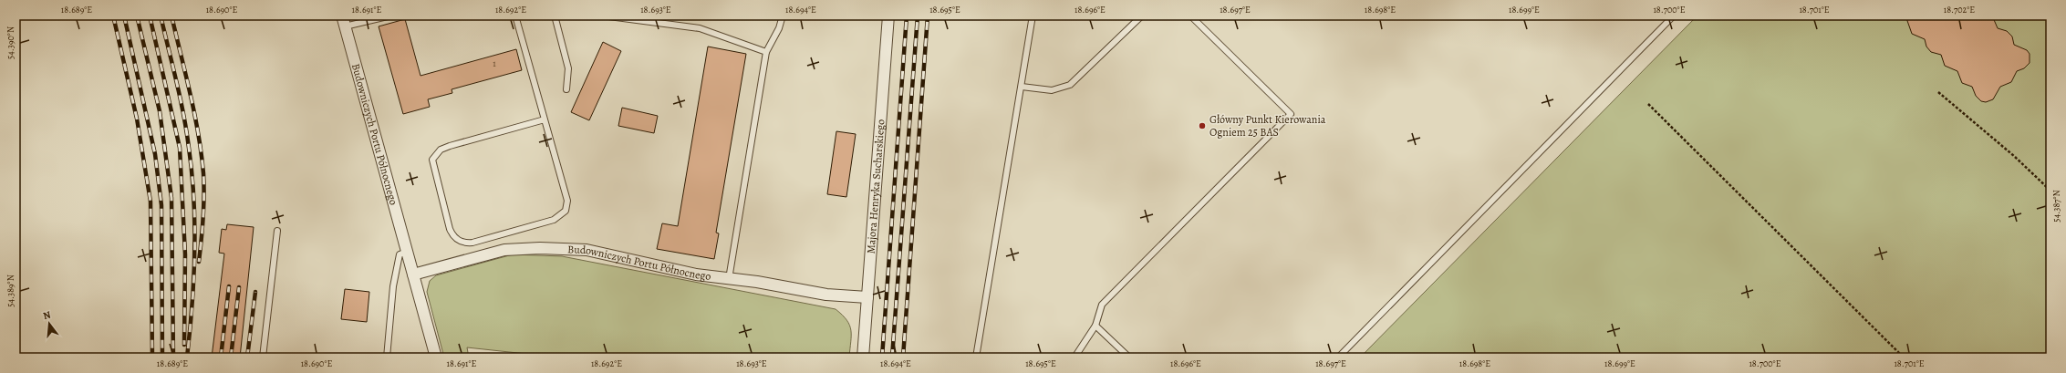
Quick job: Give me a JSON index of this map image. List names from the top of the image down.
{
  "streets": {
    "street": ["Budowniczych Portu Północnego", "Majora Henryka Sucharskiego"]
  },
  "crossings": [
    ["Budowniczych Portu Północnego", "Majora Henryka Sucharskiego"]
  ],
  "places": ["Główny Punkt Kierowania Ogniem 25 BAS"],
  "house_numbers": ["1"],
  "north": "top",
  "coordinates": [
    "18.689°E",
    "18.690°E",
    "18.691°E",
    "18.692°E",
    "18.693°E",
    "18.694°E",
    "18.695°E",
    "18.696°E",
    "18.697°E",
    "18.698°E",
    "18.699°E",
    "18.700°E",
    "18.701°E",
    "18.702°E",
    "54.390°N",
    "54.387°N",
    "54.389°N"
  ]
}
